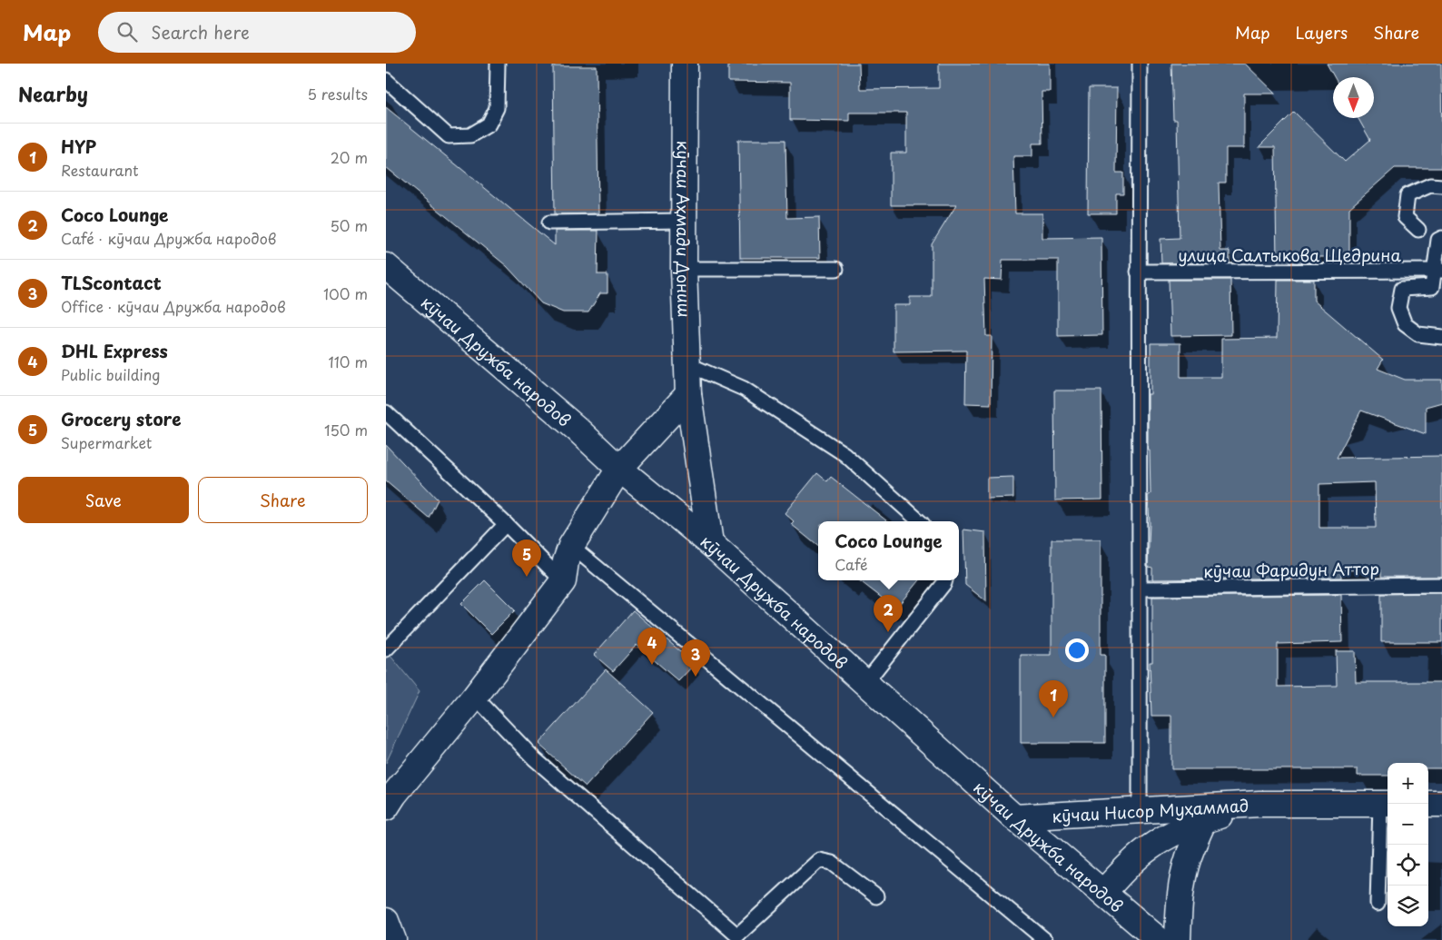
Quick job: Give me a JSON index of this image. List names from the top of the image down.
{
  "streets": {
    "street": ["кӯчаи Аҳмади Дониш", "кӯчаи Дружба народов", "кӯчаи Нисор Муҳаммад"],
    "lane": ["улица Салтыкова Щедрина", "кӯчаи Фаридун Аттор"]
  },
  "crossings": [
    ["кӯчаи Аҳмади Дониш", "кӯчаи Дружба народов"],
    ["кӯчаи Дружба народов", "кӯчаи Нисор Муҳаммад"]
  ],
  "north": "bottom",
  "page": {
    "header": "Map",
    "search": "Search here",
    "nav": ["Map", "Layers", "Share"],
    "heading": ["Nearby", "5 results"],
    "list": [
      {
        "mark": "1",
        "name": "HYP",
        "note": "Restaurant",
        "value": "20 m"
      },
      {
        "mark": "2",
        "name": "Coco Lounge",
        "note": "Café · кӯчаи Дружба народов",
        "value": "50 m"
      },
      {
        "mark": "3",
        "name": "TLScontact",
        "note": "Office · кӯчаи Дружба народов",
        "value": "100 m"
      },
      {
        "mark": "4",
        "name": "DHL Express",
        "note": "Public building",
        "value": "110 m"
      },
      {
        "mark": "5",
        "name": "Grocery store",
        "note": "Supermarket",
        "value": "150 m"
      }
    ],
    "buttons": ["Save", "Share"],
    "popup": ["Coco Lounge", "Café"],
    "pins": [
      "5",
      "2",
      "4",
      "3",
      "1"
    ],
    "map_buttons": ["+", "−"]
  }
}
